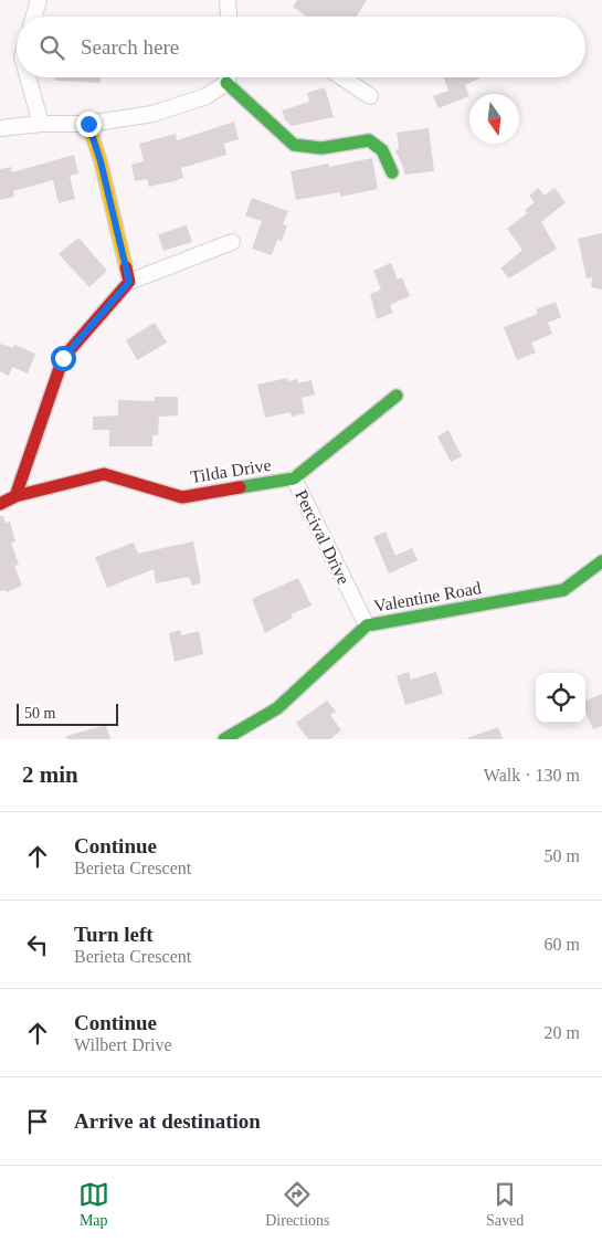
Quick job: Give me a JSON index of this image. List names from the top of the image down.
{
  "streets": {
    "street": ["Tilda Drive", "Percival Drive", "Valentine Road"]
  },
  "crossings": [
    ["Tilda Drive", "Percival Drive"],
    ["Percival Drive", "Valentine Road"]
  ],
  "scale_bar": "50 m",
  "north": "bottom",
  "page": {
    "search": "Search here",
    "scale": "50 m",
    "heading": ["2 min", "Walk · 130 m"],
    "list": [
      ["Continue", "Berieta Crescent", "50 m"],
      ["Turn left", "Berieta Crescent", "60 m"],
      ["Continue", "Wilbert Drive", "20 m"],
      "Arrive at destination"
    ],
    "nav": ["Map", "Directions", "Saved"]
  }
}
